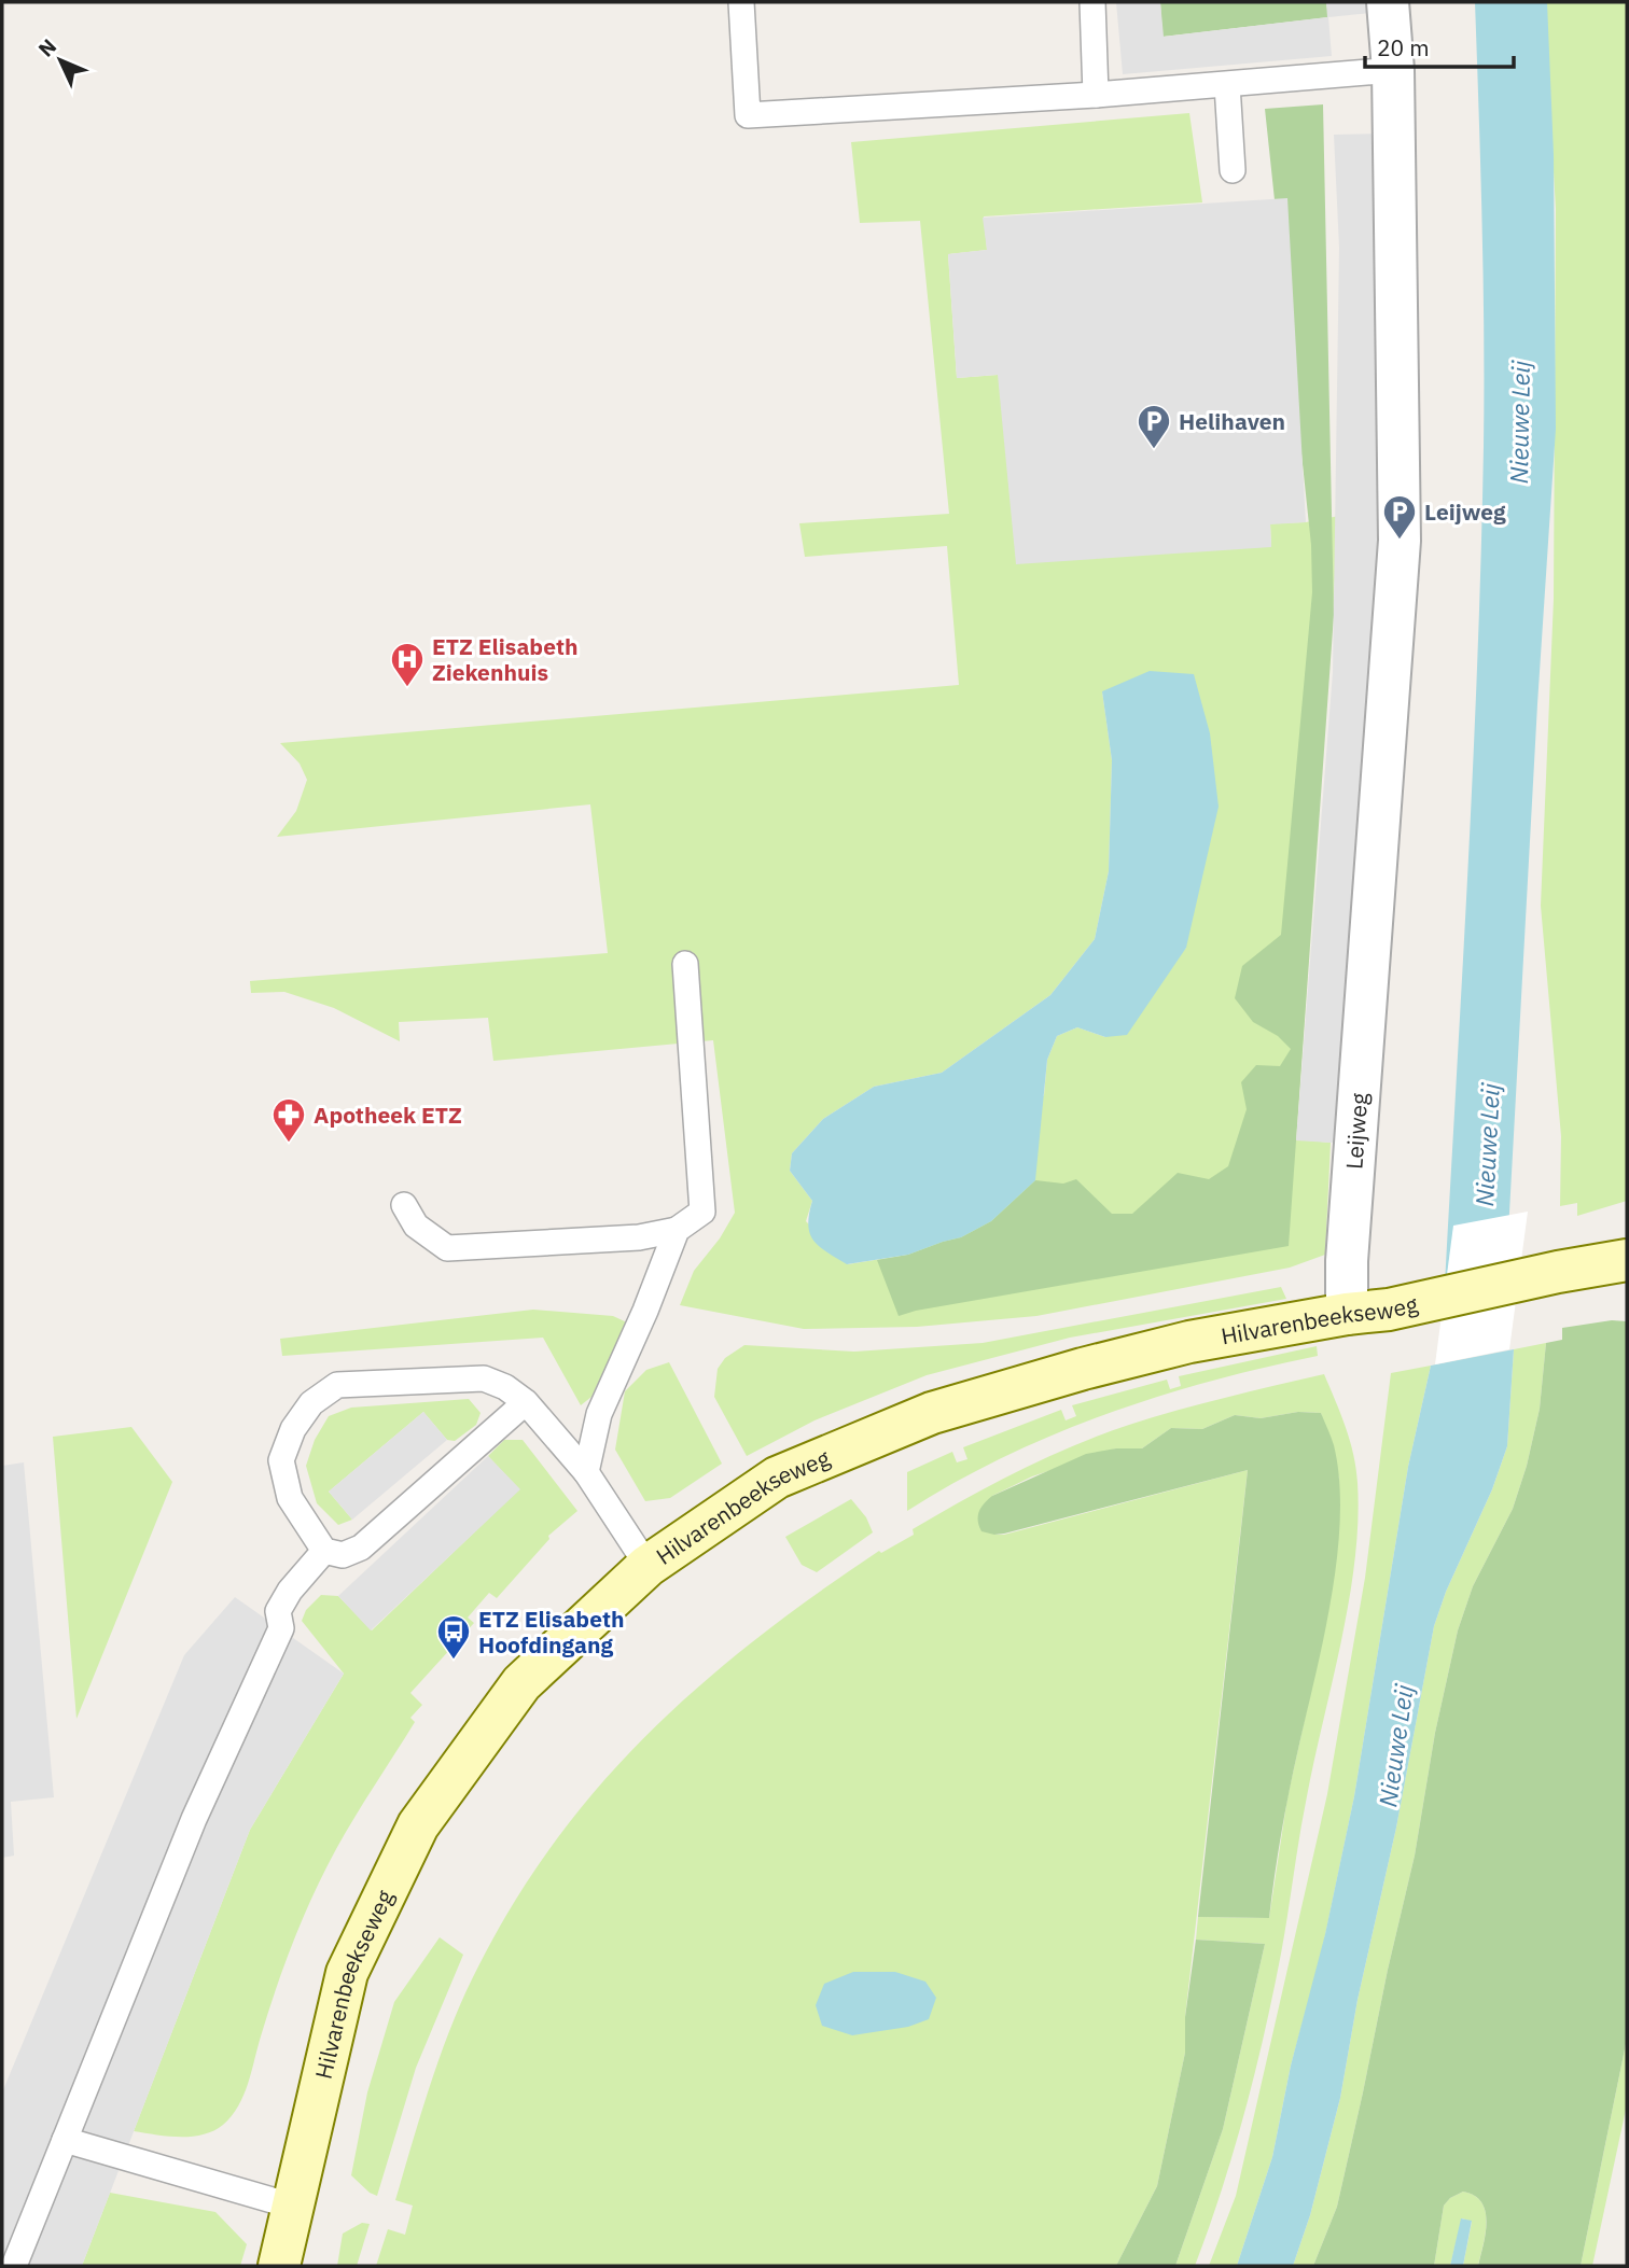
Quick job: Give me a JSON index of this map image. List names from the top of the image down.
{
  "streets": {
    "street": ["Leijweg", "Hilvarenbeekseweg"]
  },
  "crossings": [
    ["Leijweg", "Hilvarenbeekseweg"]
  ],
  "water": ["Nieuwe Leij"],
  "places": {
    "parking": ["Helihaven", "Leijweg"],
    "hospital": ["ETZ Elisabeth Ziekenhuis"],
    "pharmacy": ["Apotheek ETZ"],
    "bus stop": ["ETZ Elisabeth Hoofdingang"]
  },
  "scale_bar": "20 m",
  "north": "top left"
}
